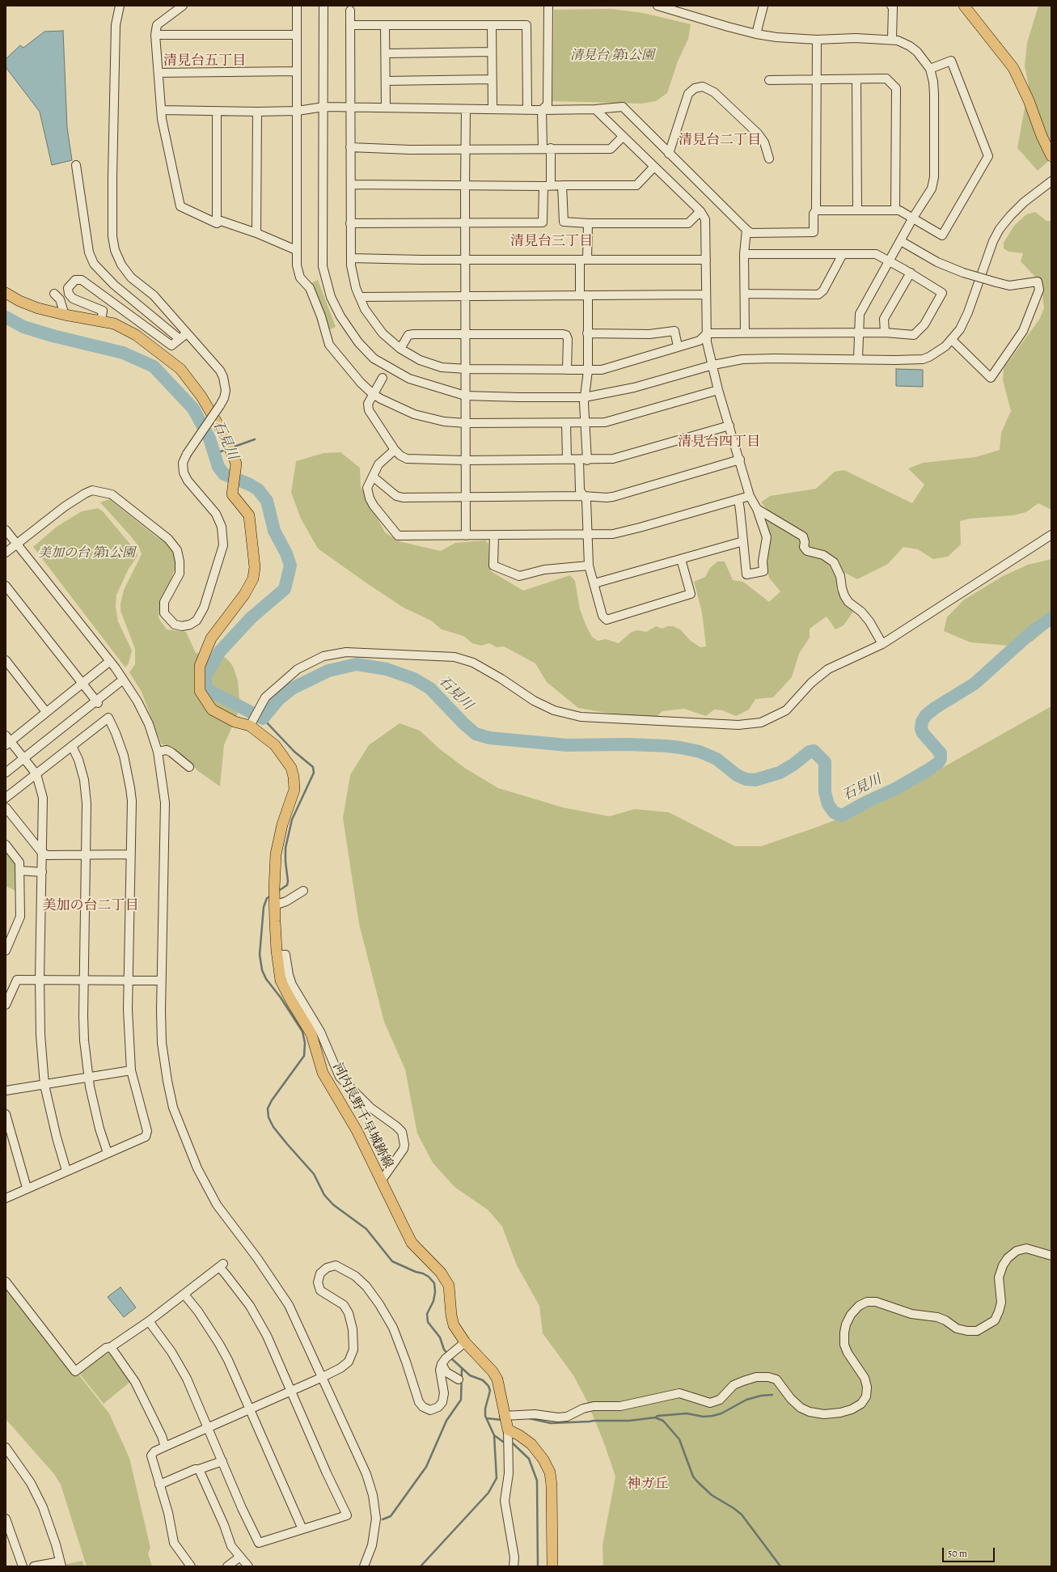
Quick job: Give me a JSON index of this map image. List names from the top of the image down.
{
  "streets": {
    "main road": ["河内長野千早城跡線"]
  },
  "districts": [
    "清見台五丁目",
    "清見台二丁目",
    "清見台三丁目",
    "清見台四丁目",
    "美加の台二丁目",
    "神ガ丘"
  ],
  "water": ["石見川"],
  "parks": ["清見台 第1公園", "美加の台 第1公園"],
  "scale_bar": "50 m"
}
